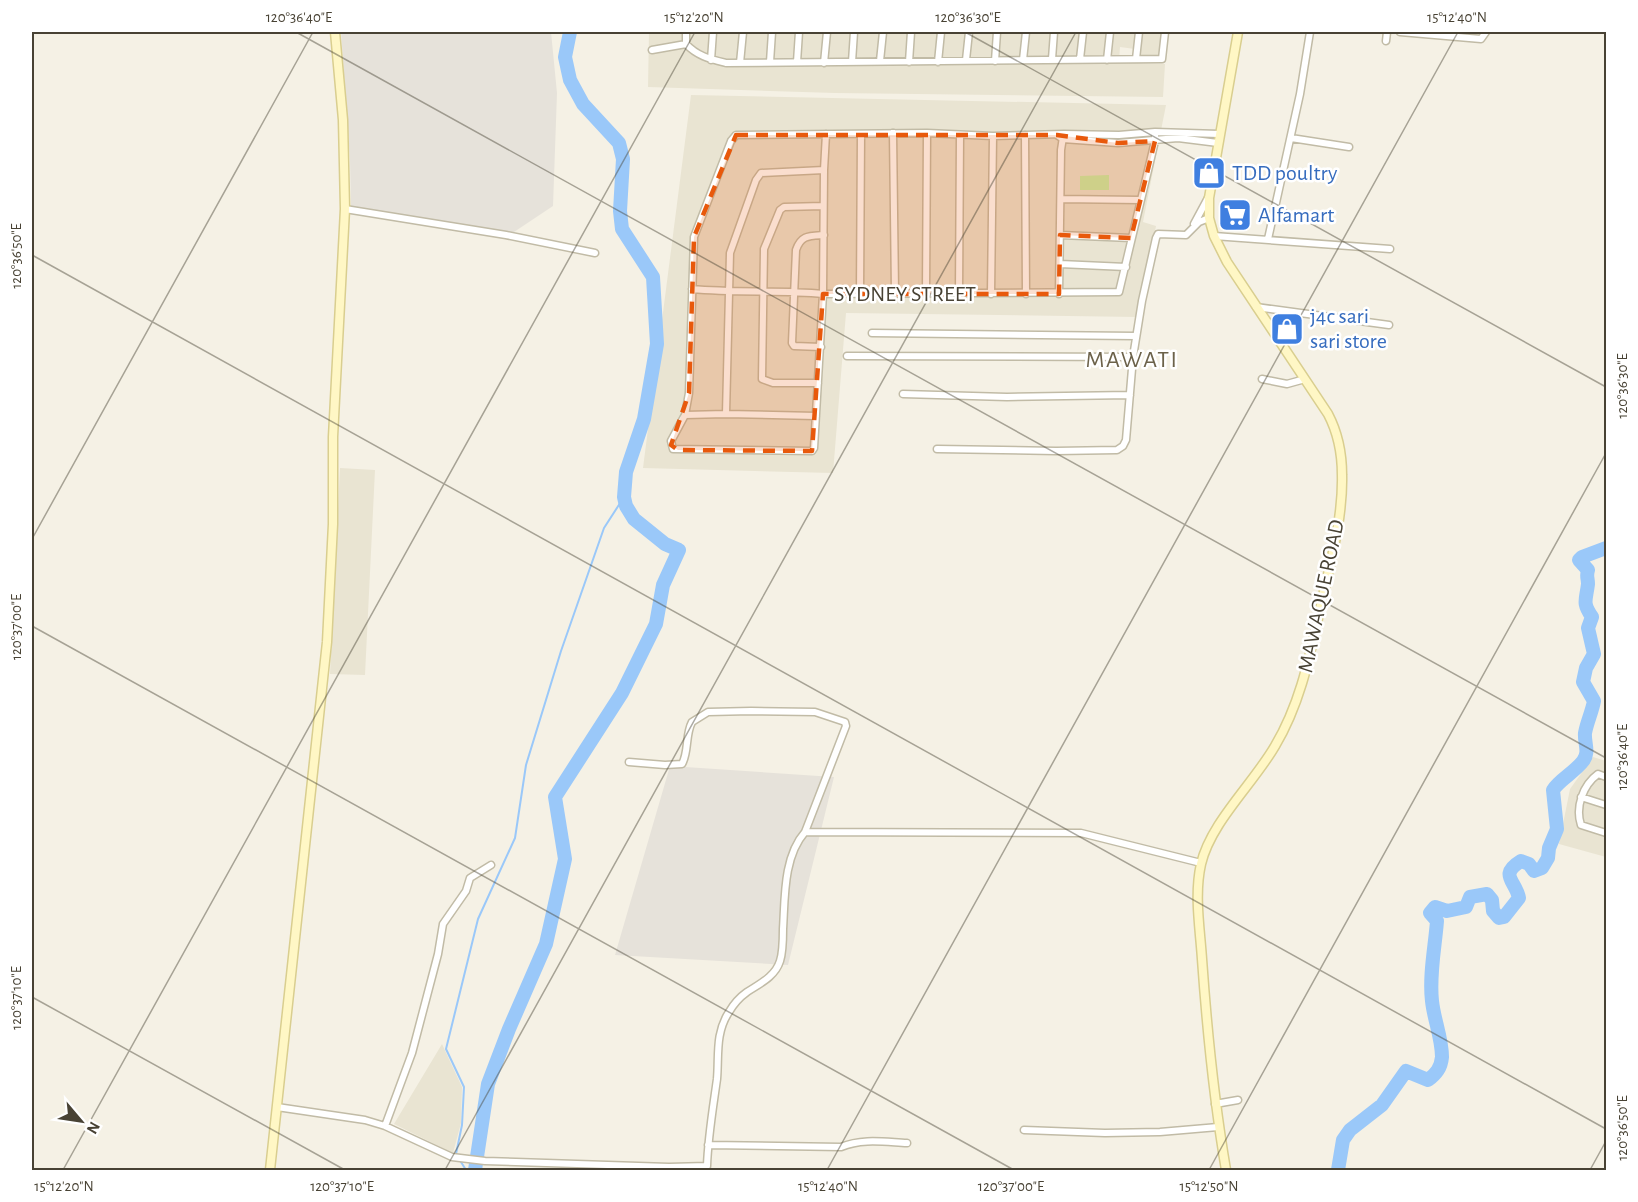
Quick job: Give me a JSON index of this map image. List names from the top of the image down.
{
  "streets": {
    "main road": ["MAWAQUE ROAD"],
    "street": ["SYDNEY STREET"]
  },
  "districts": ["MAWATI"],
  "places": {
    "shop": ["TDD poultry", "j4c sari sari store"],
    "supermarket": ["Alfamart"]
  },
  "north": "bottom right",
  "coordinates": [
    "120°36'40\"E",
    "15°12'20\"N",
    "120°36'30\"E",
    "15°12'40\"N",
    "120°36'50\"E",
    "120°37'00\"E",
    "120°37'10\"E",
    "15°12'50\"N"
  ]
}
